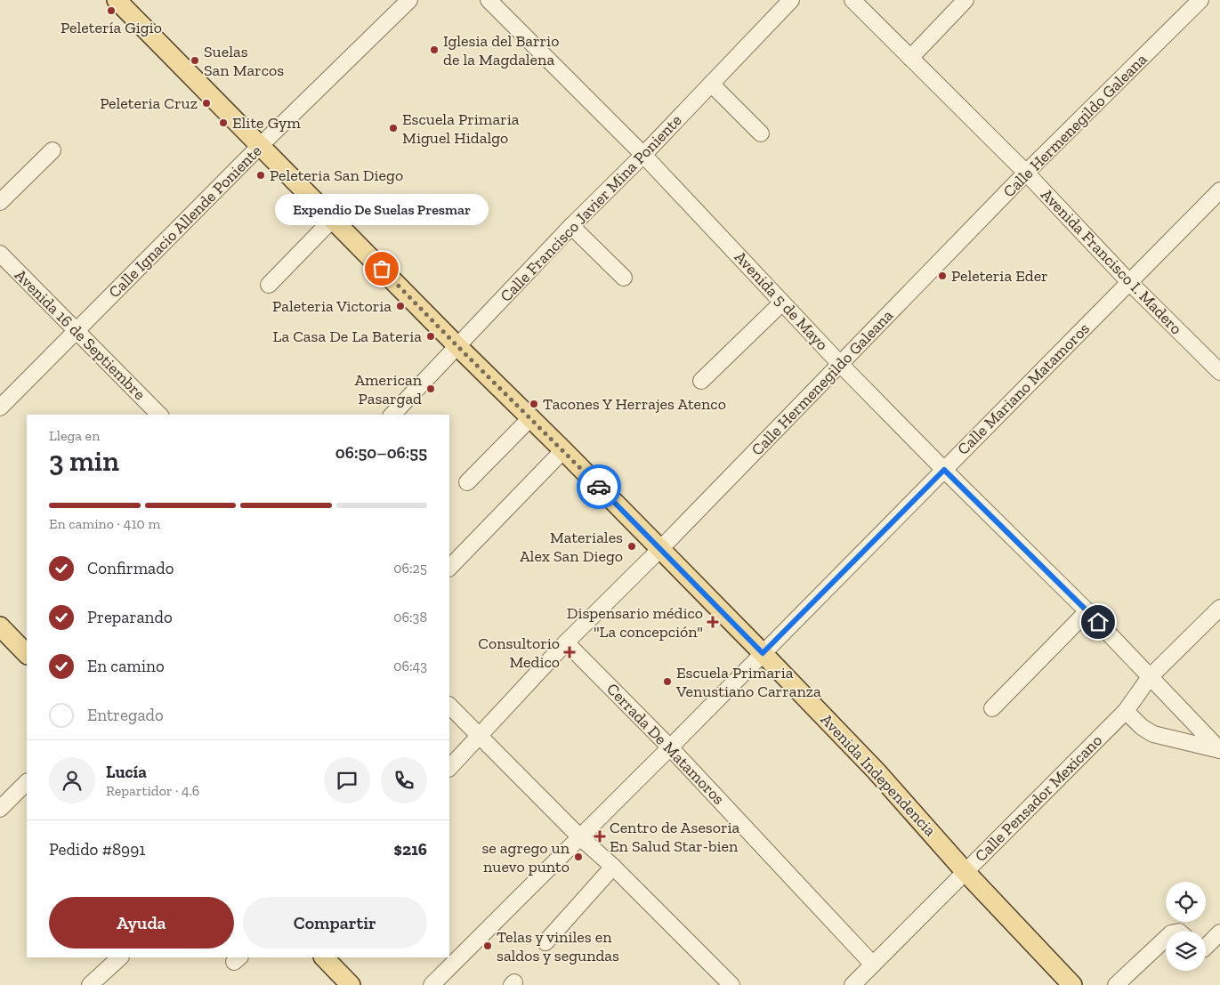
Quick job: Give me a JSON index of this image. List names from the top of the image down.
{
  "streets": {
    "main road": ["Avenida Independencia"],
    "street": [
      "Calle Hermenegildo Galeana",
      "Calle Francisco Javier Mina Poniente",
      "Calle Ignacio Allende Poniente",
      "Avenida Francisco I. Madero",
      "Avenida 5 de Mayo",
      "Avenida 16 de Septiembre",
      "Calle Mariano Matamoros",
      "Cerrada De Matamoros",
      "Calle Pensador Mexicano"
    ]
  },
  "crossings": [
    ["Calle Hermenegildo Galeana", "Avenida Francisco I. Madero"],
    ["Calle Hermenegildo Galeana", "Avenida 5 de Mayo"],
    ["Calle Hermenegildo Galeana", "Cerrada De Matamoros"],
    ["Calle Hermenegildo Galeana", "Avenida Independencia"],
    ["Calle Francisco Javier Mina Poniente", "Avenida 5 de Mayo"],
    ["Calle Francisco Javier Mina Poniente", "Avenida Independencia"],
    ["Calle Ignacio Allende Poniente", "Avenida 16 de Septiembre"],
    ["Calle Ignacio Allende Poniente", "Avenida Independencia"],
    ["Avenida Francisco I. Madero", "Calle Mariano Matamoros"],
    ["Avenida 5 de Mayo", "Calle Mariano Matamoros"],
    ["Avenida 5 de Mayo", "Calle Pensador Mexicano"],
    ["Calle Mariano Matamoros", "Cerrada De Matamoros"],
    ["Calle Mariano Matamoros", "Avenida Independencia"],
    ["Cerrada De Matamoros", "Calle Pensador Mexicano"],
    ["Avenida Independencia", "Calle Pensador Mexicano"]
  ],
  "places": {
    "other": [
      "Peletería Gigio",
      "Iglesia del Barrio de la Magdalena",
      "Suelas San Marcos",
      "Peleteria Cruz",
      "Elite Gym",
      "Escuela Primaria Miguel Hidalgo",
      "Peleteria San Diego",
      "Expendio De Suelas Presmar",
      "Peleteria Eder",
      "Paleteria Victoria",
      "La Casa De La Bateria",
      "American Pasargad",
      "Tacones Y Herrajes Atenco",
      "Materiales Alex San Diego",
      "Escuela Primaria Venustiano Carranza",
      "se agrego un nuevo punto",
      "Telas y viniles en saldos y segundas"
    ],
    "health": ["Dispensario médico \"La concepción\"", "Consultorio Medico", "Centro de Asesoria En Salud Star-bien"]
  },
  "page": {
    "bubble": "Expendio De Suelas Presmar",
    "heading": ["3 min", "Llega en", "06:50–06:55"],
    "panel": [
      "Lucía",
      "Repartidor · 4.6",
      "Pedido #8991",
      "$216"
    ],
    "bar": "En camino · 410 m",
    "list": [
      ["Confirmado", "06:25"],
      ["Preparando", "06:38"],
      ["En camino", "06:43"],
      "Entregado"
    ],
    "buttons": ["Ayuda", "Compartir"]
  }
}
